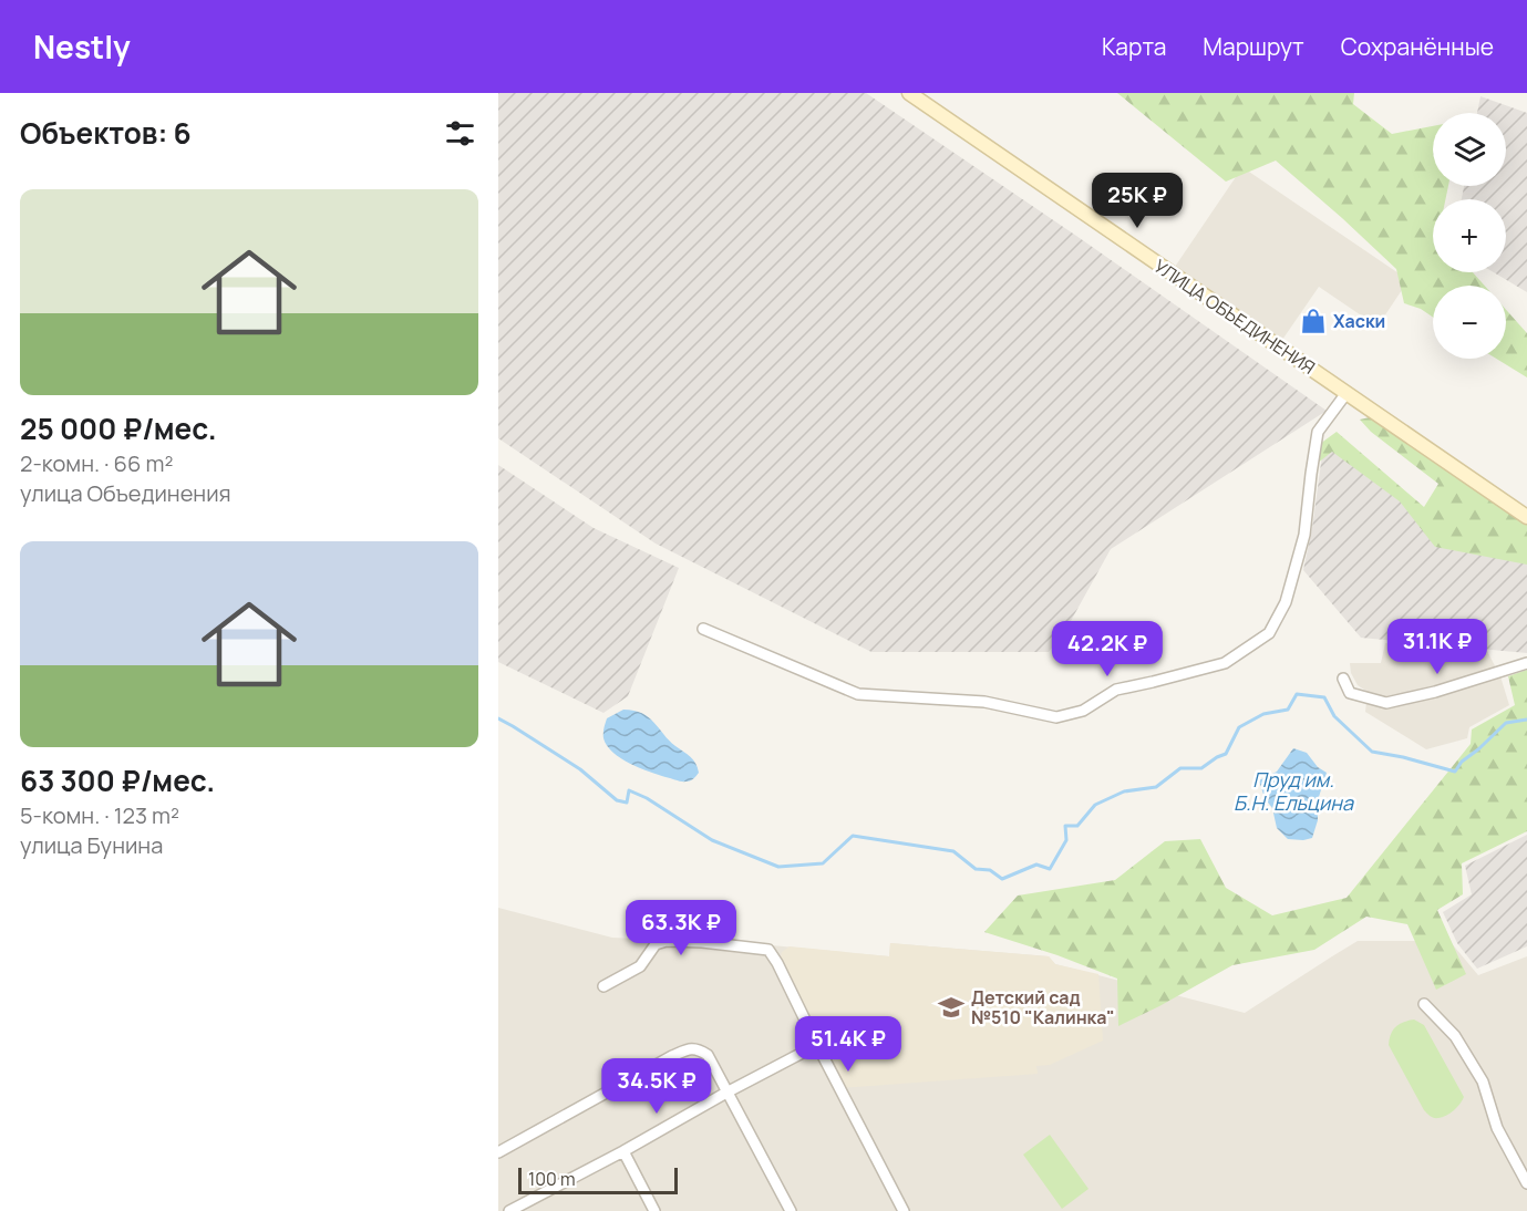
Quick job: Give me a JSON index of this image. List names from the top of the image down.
{
  "streets": {
    "main road": ["УЛИЦА ОБЪЕДИНЕНИЯ"]
  },
  "water": ["Пруд им. Б.Н. Ельцина"],
  "places": {
    "shop": ["Хаски"],
    "school or university": ["Детский сад №510 \"Калинка\""]
  },
  "scale_bar": "100 m",
  "page": {
    "header": "Nestly",
    "nav": ["Карта", "Маршрут", "Сохранённые"],
    "heading": "Объектов: 6",
    "map_buttons": ["+", "−"],
    "list": [
      {
        "name": "25 000 ₽/мес.",
        "note": "2-комн. · 66 m² · улица Объединения"
      },
      {
        "name": "63 300 ₽/мес.",
        "note": "5-комн. · 123 m² · улица Бунина"
      }
    ],
    "price": [
      "25K ₽",
      "31.1K ₽",
      "42.2K ₽",
      "63.3K ₽",
      "51.4K ₽",
      "34.5K ₽"
    ],
    "scale": "100 m"
  }
}
